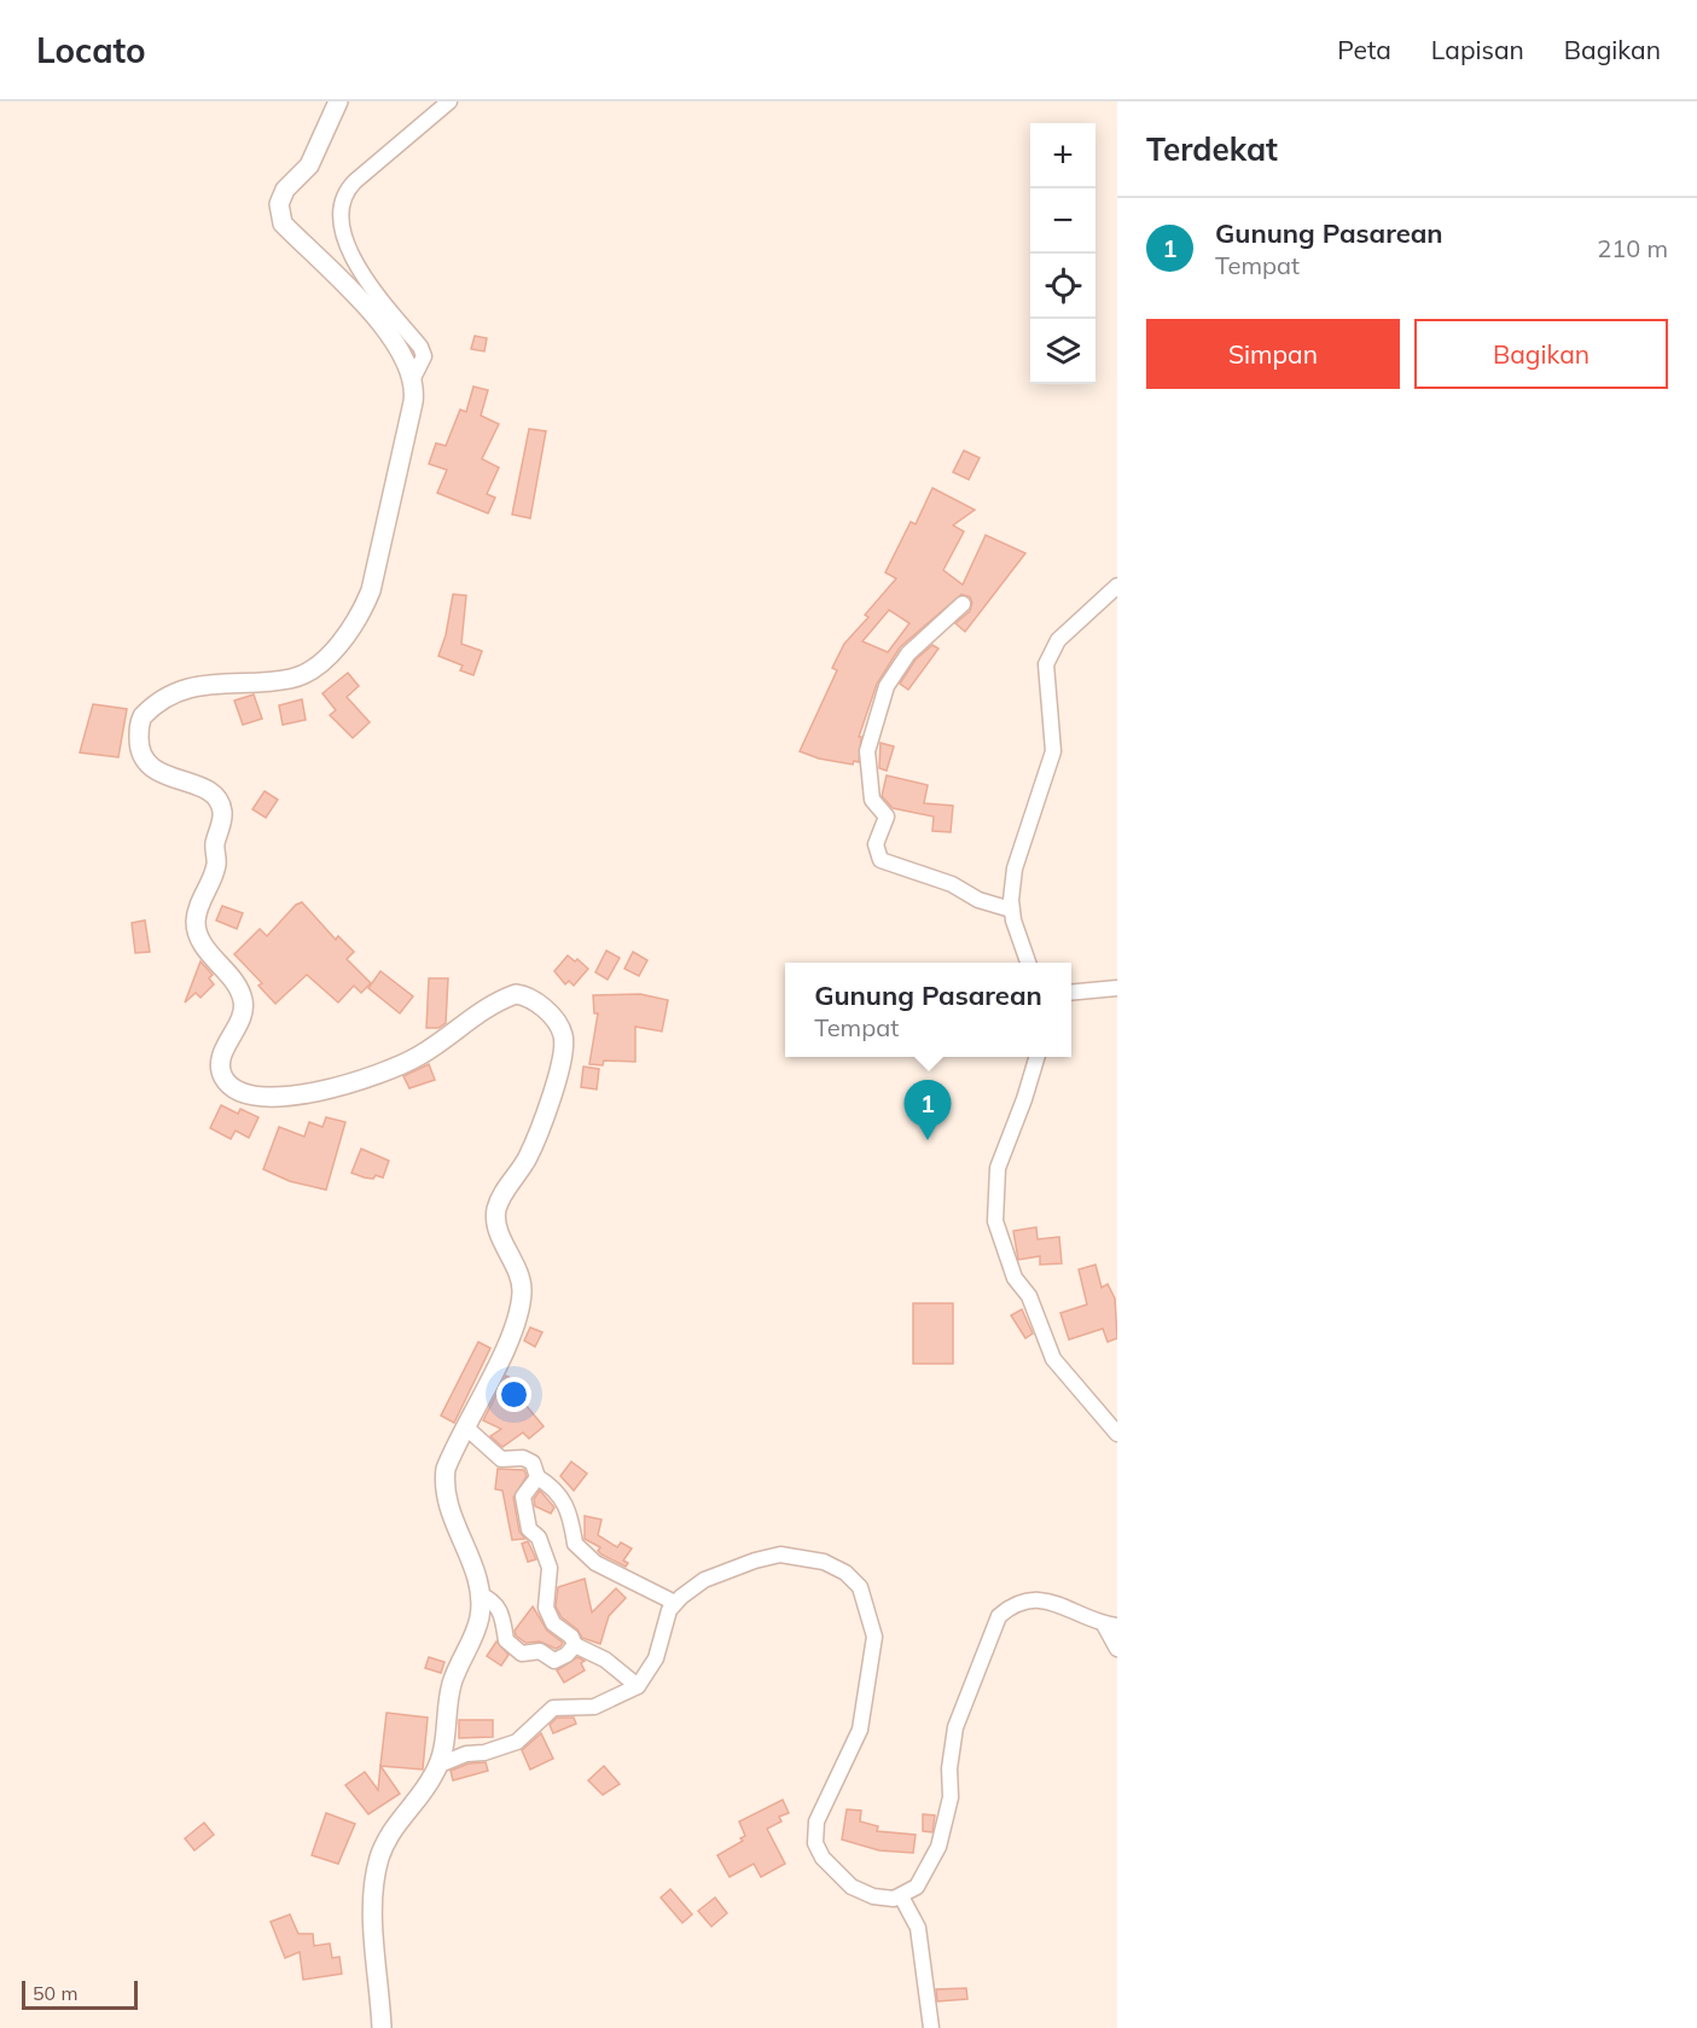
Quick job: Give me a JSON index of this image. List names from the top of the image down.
{
  "scale_bar": "50 m",
  "page": {
    "header": "Locato",
    "nav": ["Peta", "Lapisan", "Bagikan"],
    "heading": "Terdekat",
    "map_buttons": ["+", "−"],
    "list": [
      {
        "mark": "1",
        "name": "Gunung Pasarean",
        "note": "Tempat",
        "value": "210 m"
      }
    ],
    "buttons": ["Simpan", "Bagikan"],
    "popup": ["Gunung Pasarean", "Tempat"],
    "pins": "1",
    "scale": "50 m"
  }
}
